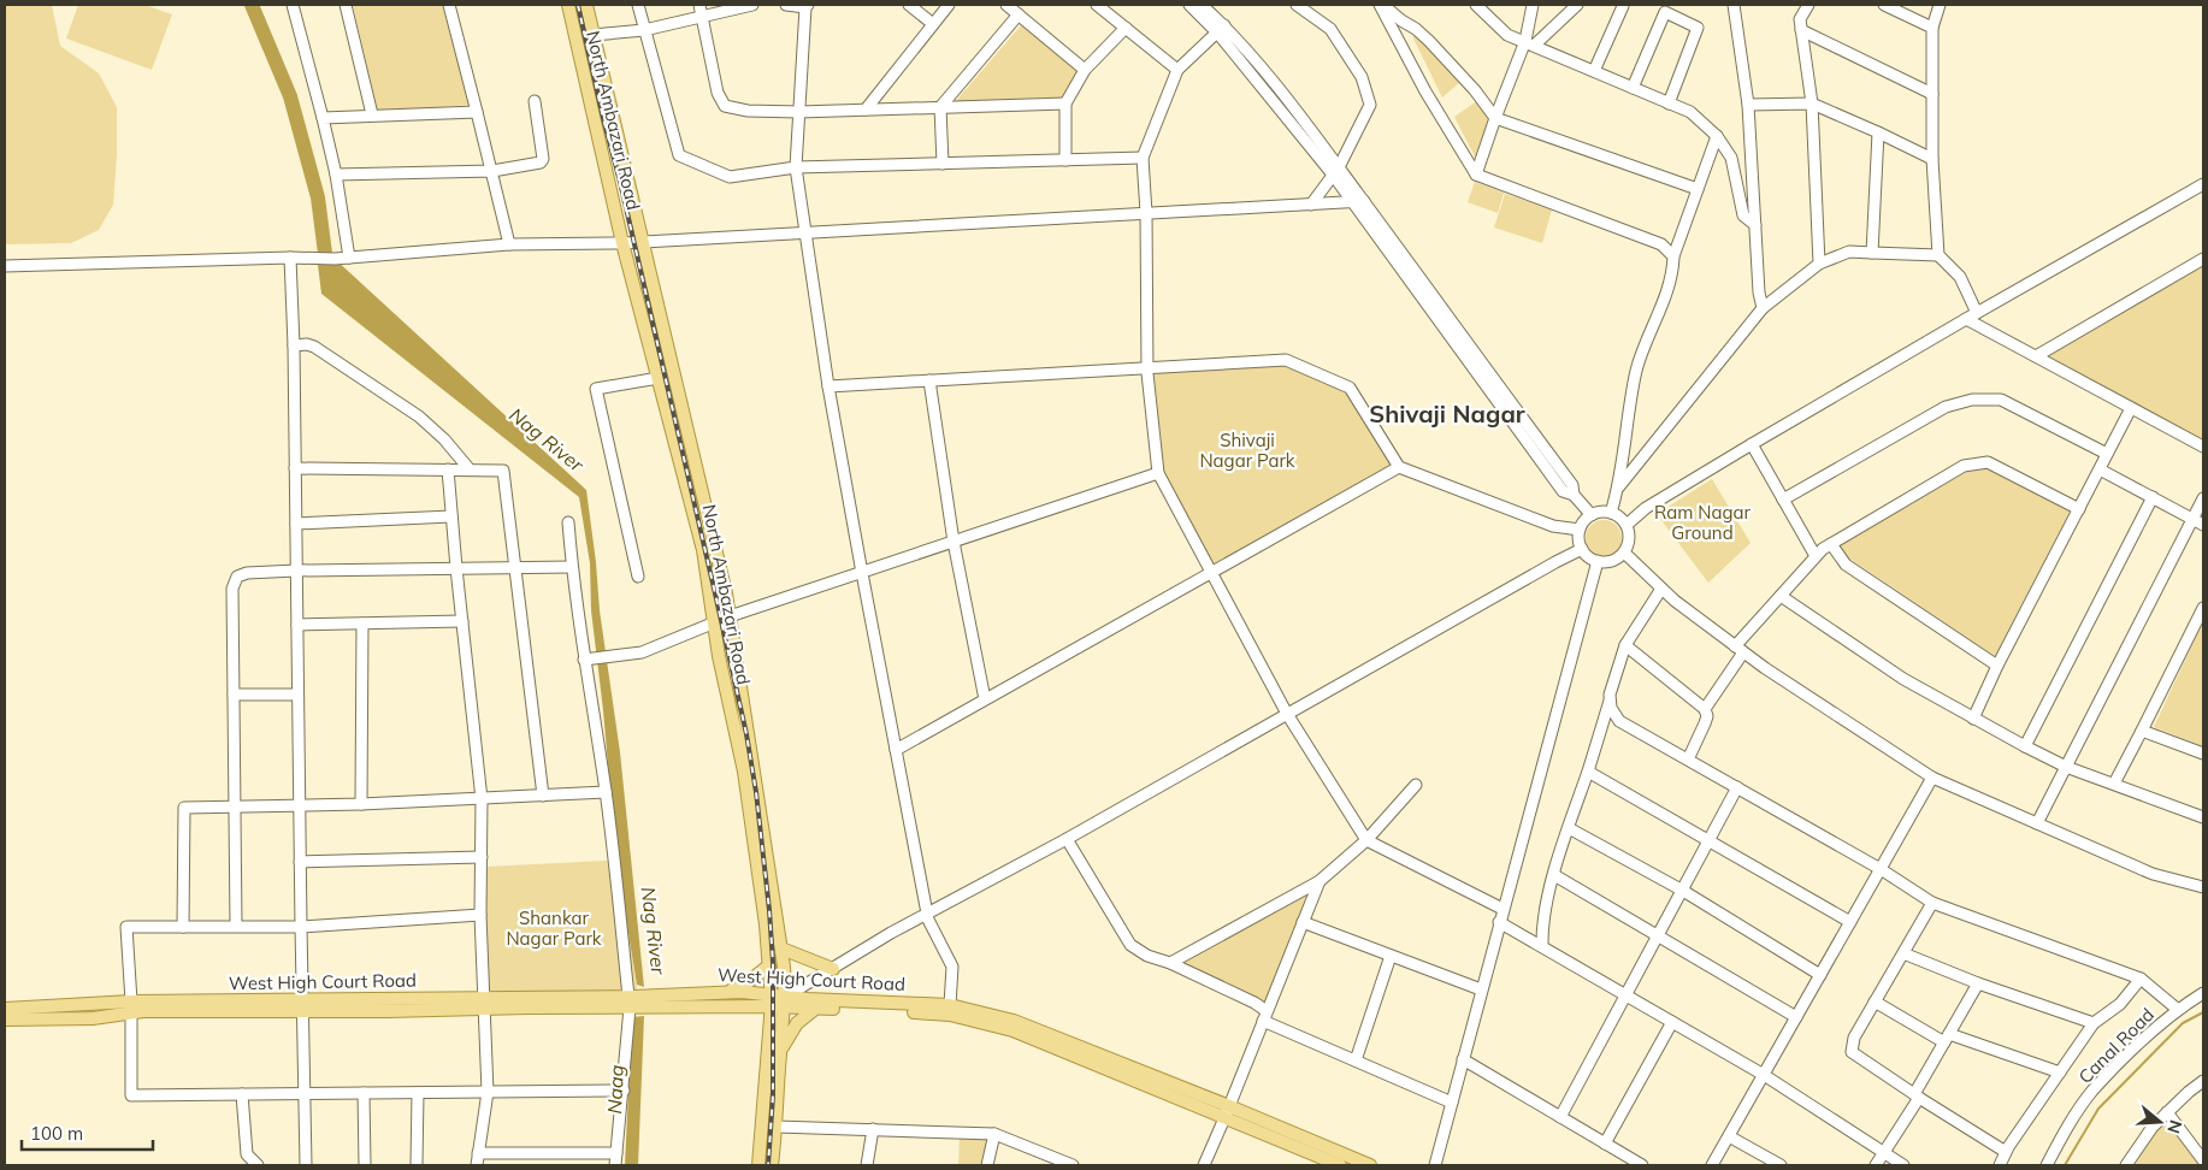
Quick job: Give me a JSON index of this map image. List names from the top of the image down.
{
  "streets": {
    "main road": ["North Ambazari Road", "West High Court Road"],
    "street": ["Canal Road"]
  },
  "crossings": [
    ["North Ambazari Road", "West High Court Road"]
  ],
  "districts": ["Shivaji Nagar"],
  "water": ["Nag River", "Naag"],
  "parks": ["Shivaji Nagar Park", "Ram Nagar Ground", "Shankar Nagar Park"],
  "scale_bar": "100 m",
  "north": "right"
}
